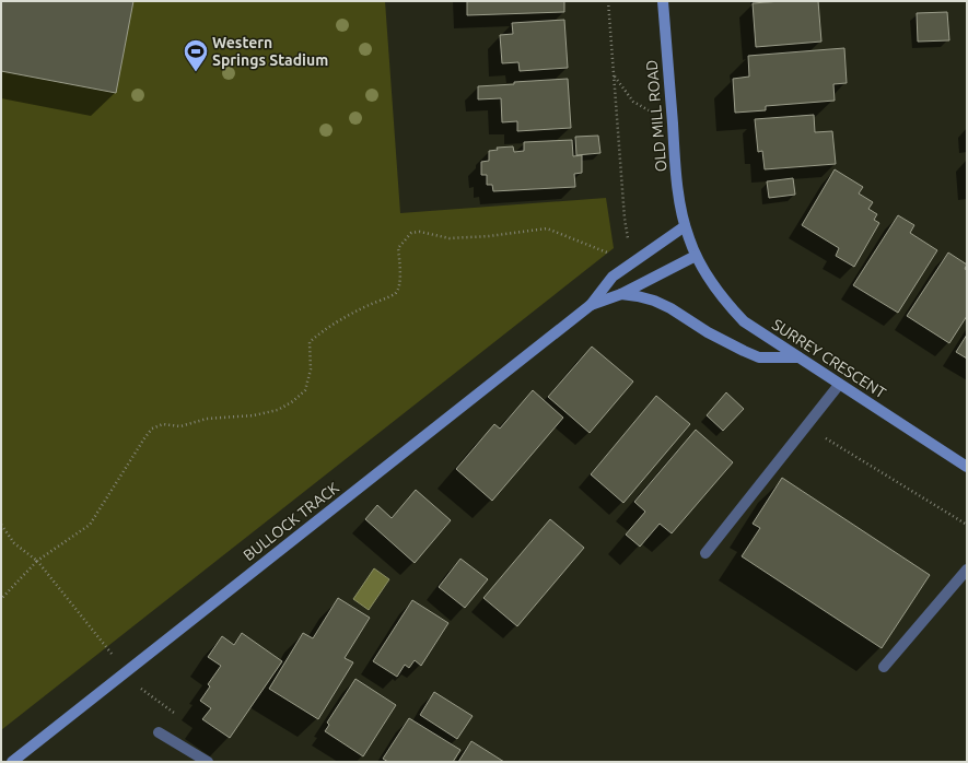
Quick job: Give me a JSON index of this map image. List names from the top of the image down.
{
  "streets": {
    "main road": ["OLD MILL ROAD", "SURREY CRESCENT", "BULLOCK TRACK"]
  },
  "crossings": [
    ["OLD MILL ROAD", "SURREY CRESCENT"],
    ["OLD MILL ROAD", "BULLOCK TRACK"],
    ["SURREY CRESCENT", "BULLOCK TRACK"]
  ],
  "places": {
    "sports": ["Western Springs Stadium"]
  }
}
